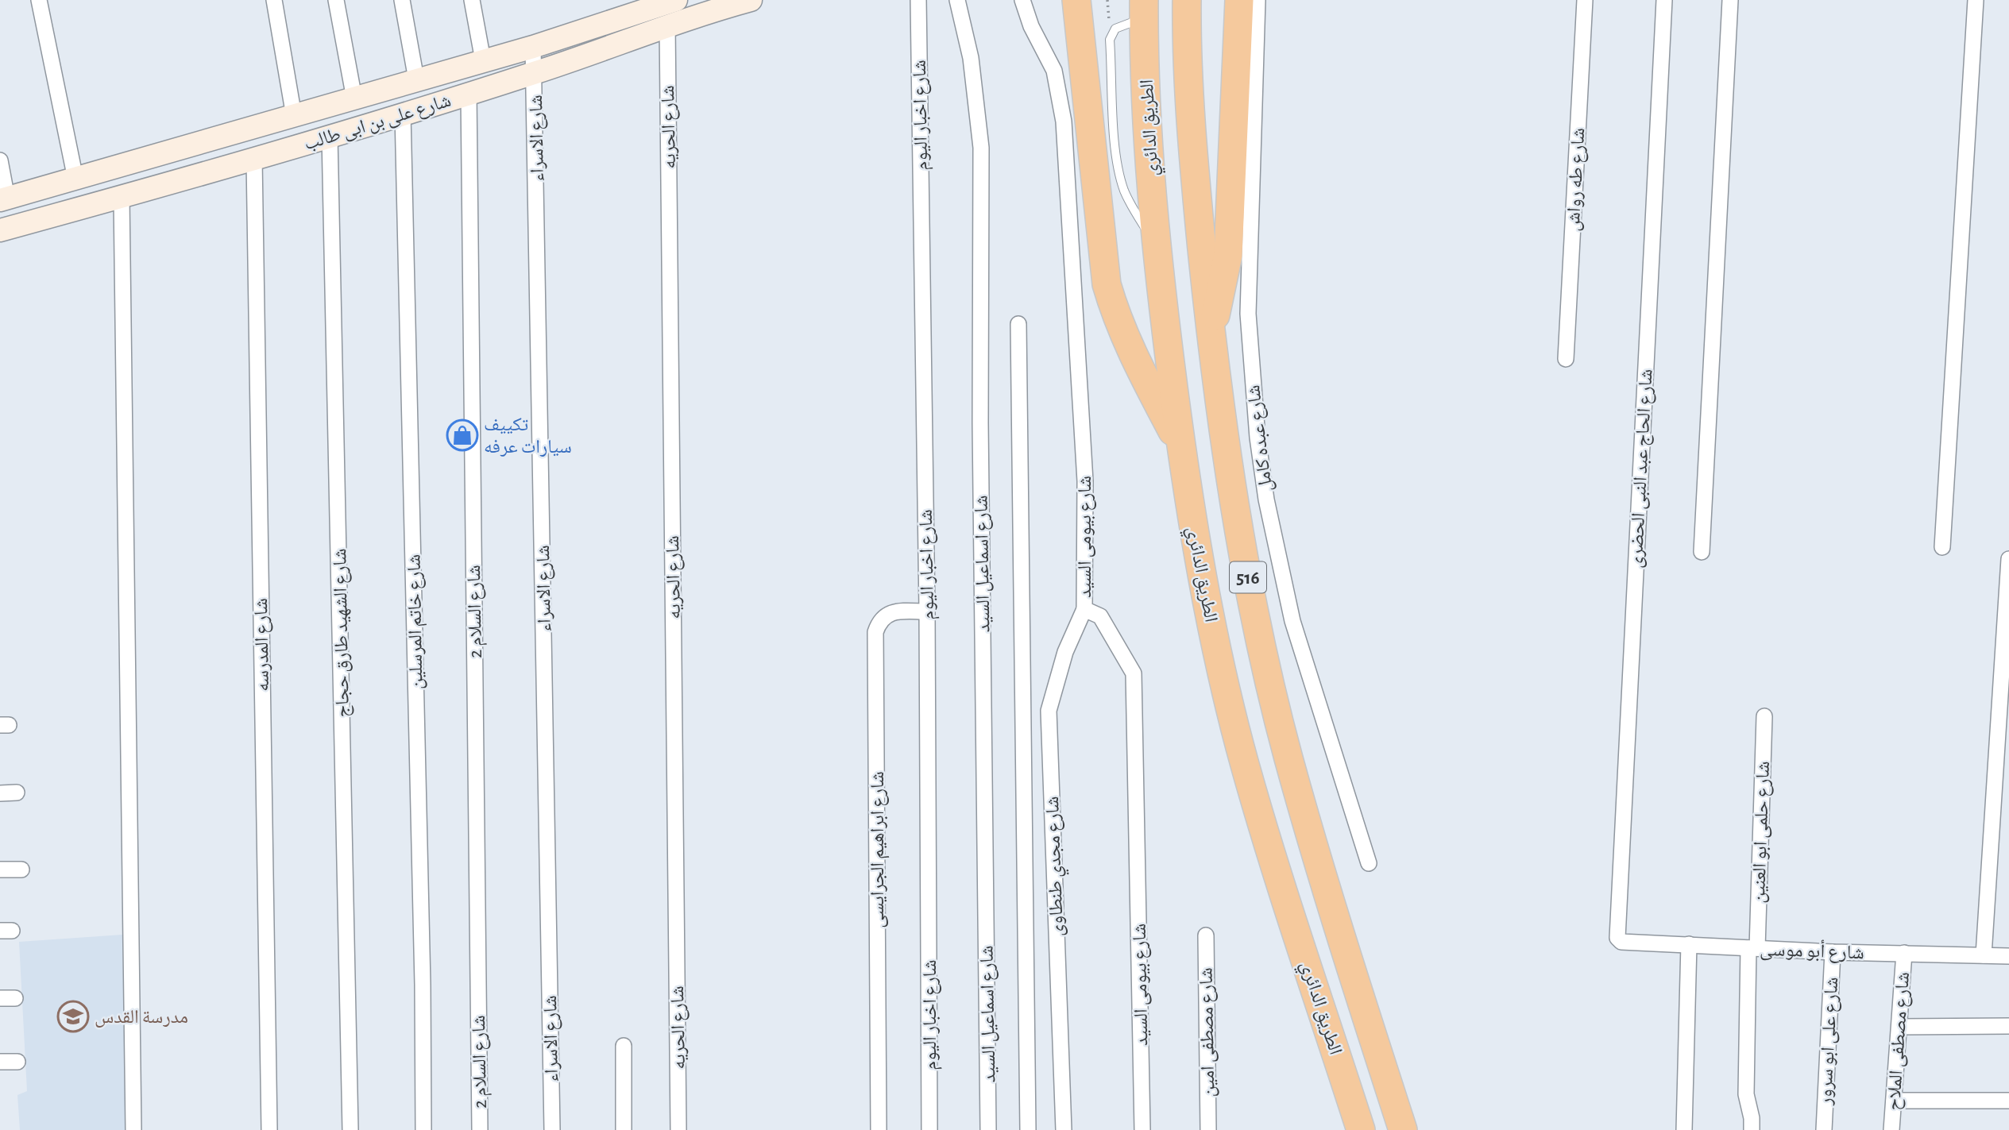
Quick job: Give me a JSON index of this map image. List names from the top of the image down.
{
  "streets": {
    "highway": ["الطريق الدائري", "516"],
    "street": [
      "شارع اخبار اليوم",
      "شارع على بن ابى طالب",
      "شارع الحريه",
      "شارع الاسراء",
      "شارع طه رواش",
      "شارع عبده كامل",
      "شارع الحاج عبد النبى الحضرى",
      "شارع بيومى السيد",
      "شارع اسماعيل السيد",
      "شارع السلام 2",
      "شارع خاتم المرسلين",
      "شارع الشهيد طارق حجاج",
      "شارع المدرسه",
      "شارع حلمى ابو العنين",
      "شارع ابراهيم الجرايسى",
      "شارع مجدي طنطاوى",
      "شارع أبو موسى",
      "شارع مصطفى امين",
      "شارع على ابو سرور",
      "شارع مصطفى الملاح"
    ]
  },
  "crossings": [
    ["شارع اخبار اليوم", "شارع ابراهيم الجرايسى"],
    ["شارع على بن ابى طالب", "شارع الحريه"],
    ["شارع على بن ابى طالب", "شارع الاسراء"],
    ["شارع على بن ابى طالب", "شارع السلام 2"],
    ["شارع على بن ابى طالب", "شارع خاتم المرسلين"],
    ["شارع على بن ابى طالب", "شارع الشهيد طارق حجاج"],
    ["شارع على بن ابى طالب", "شارع المدرسه"],
    ["شارع الحاج عبد النبى الحضرى", "شارع أبو موسى"],
    ["شارع بيومى السيد", "شارع مجدي طنطاوى"],
    ["شارع حلمى ابو العنين", "شارع أبو موسى"],
    ["شارع أبو موسى", "شارع على ابو سرور"],
    ["شارع أبو موسى", "شارع مصطفى الملاح"]
  ],
  "places": {
    "shop": ["تكييف سيارات عرفه"],
    "school or university": ["مدرسة القدس"]
  }
}
